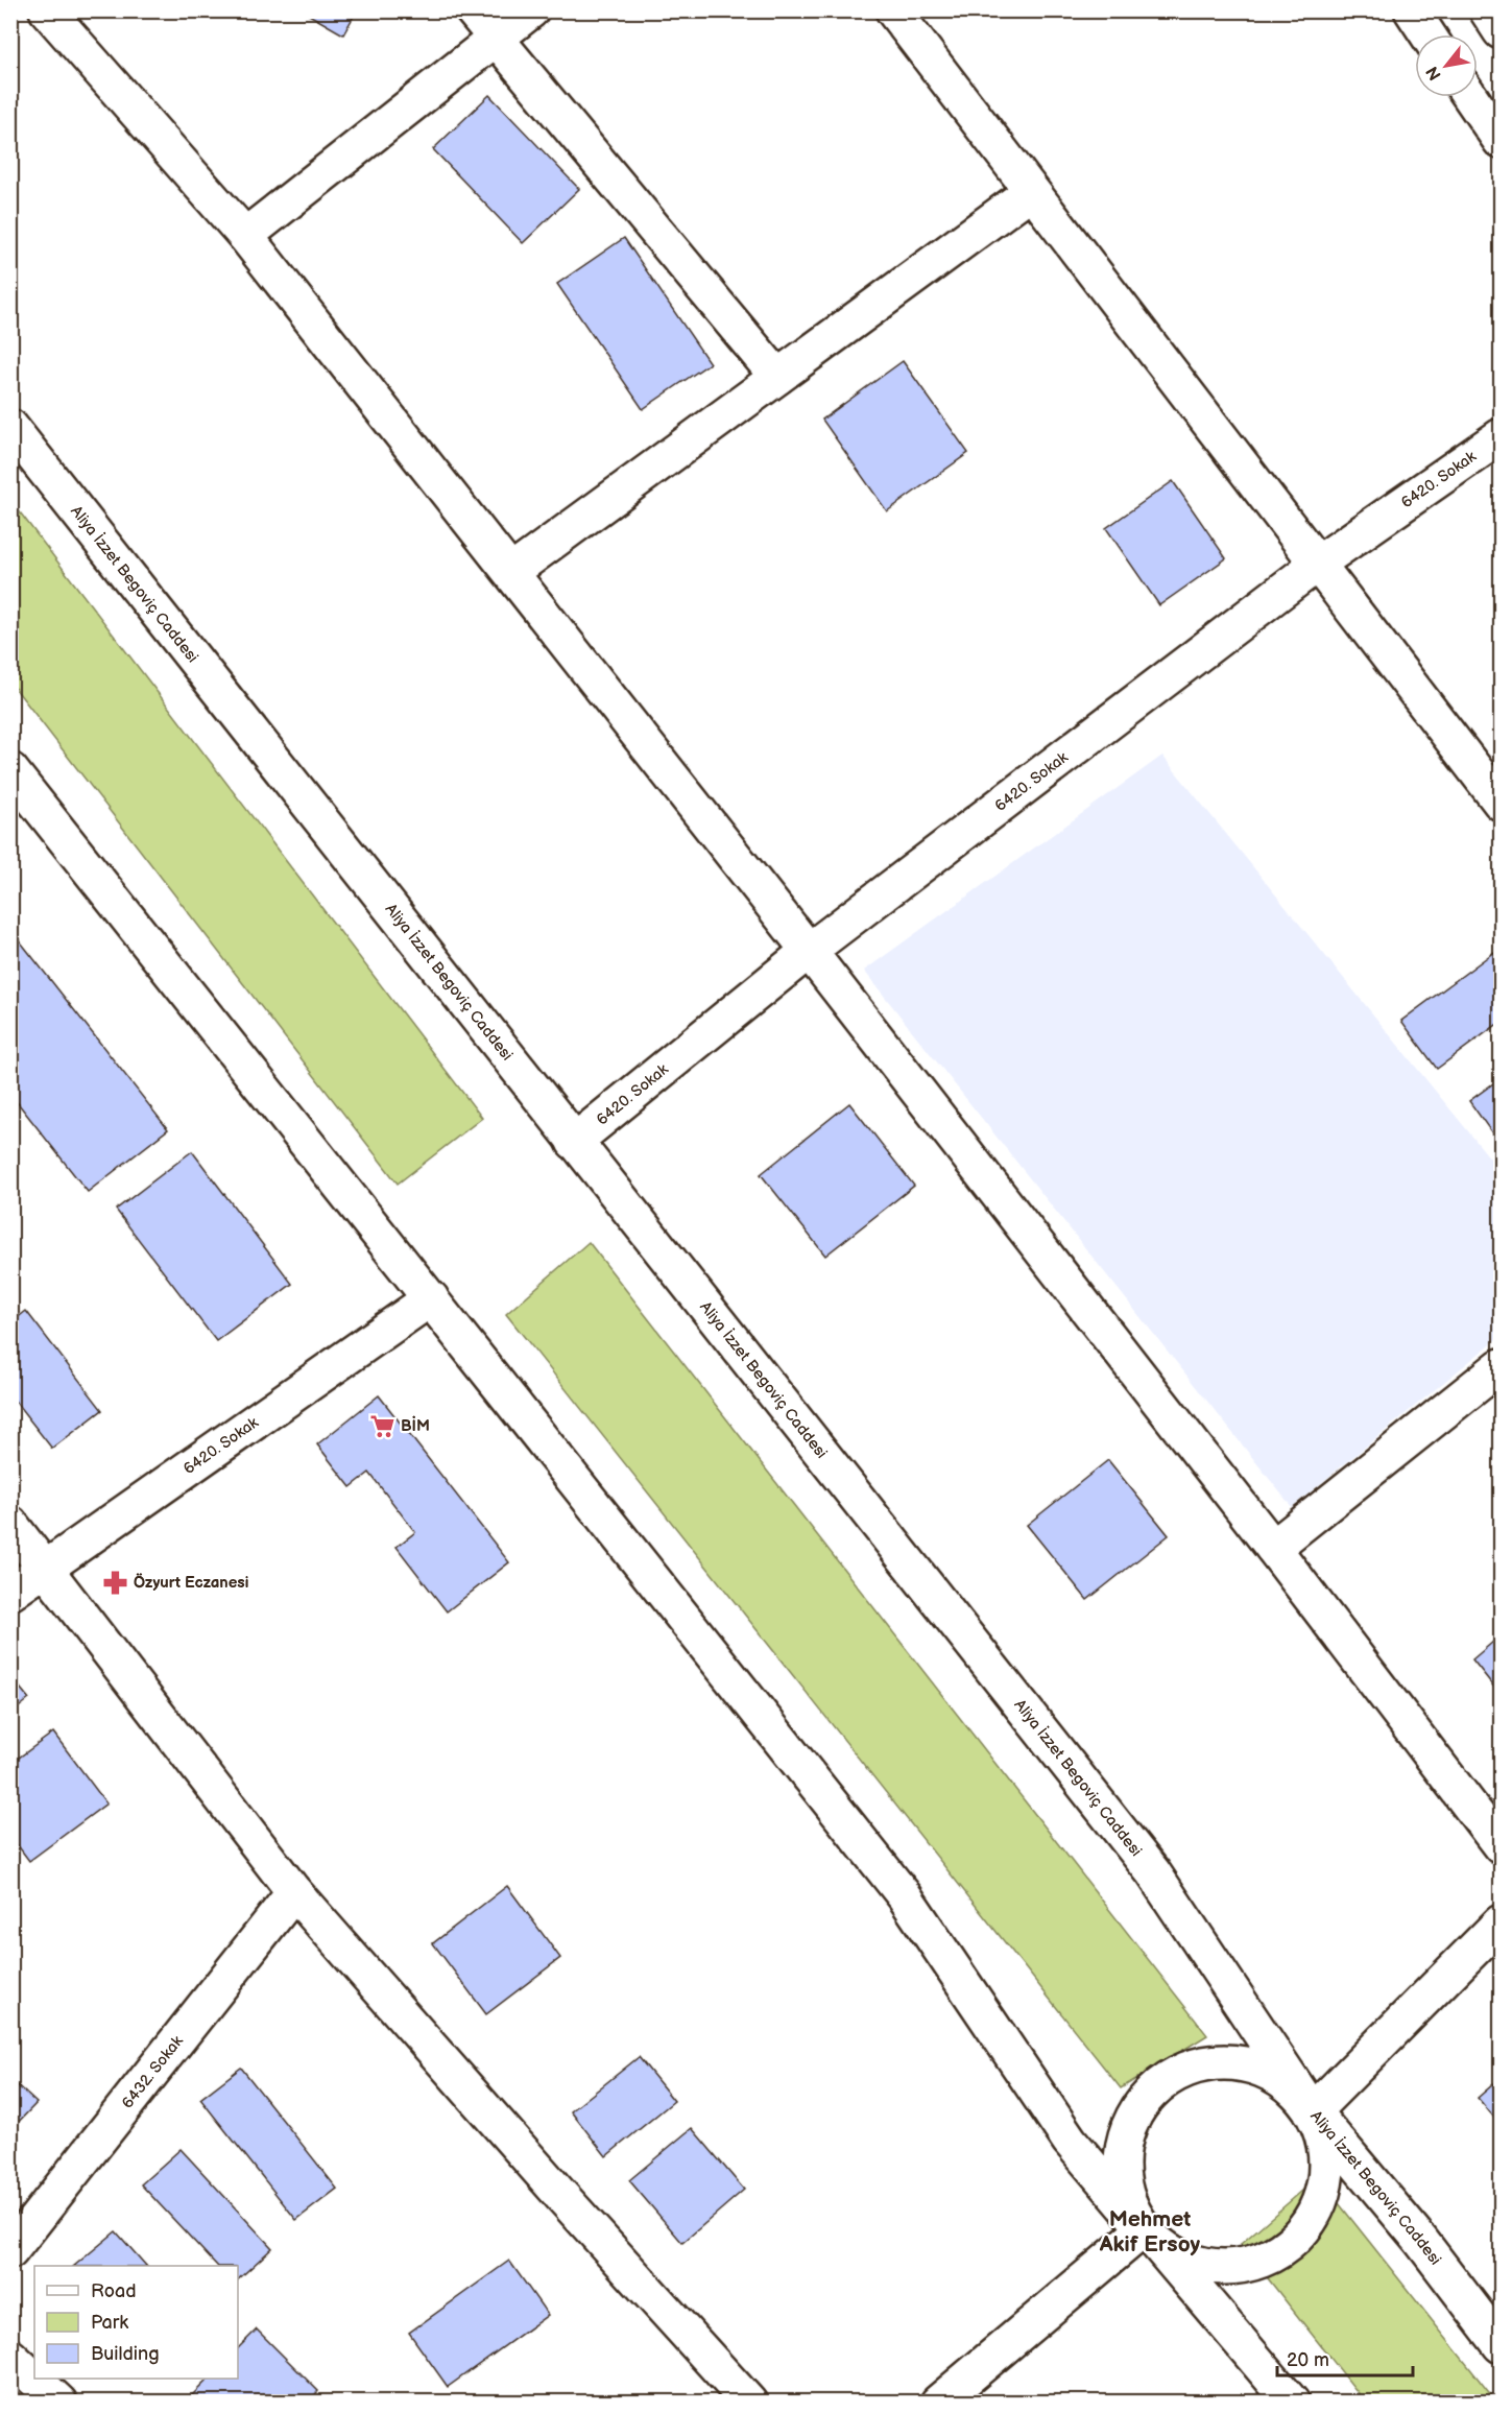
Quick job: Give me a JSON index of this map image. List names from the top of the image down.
{
  "streets": {
    "street": ["6420. Sokak", "Aliya İzzet Begoviç Caddesi", "6432. Sokak"]
  },
  "crossings": [
    ["6420. Sokak", "Aliya İzzet Begoviç Caddesi"]
  ],
  "districts": ["Mehmet Akif Ersoy"],
  "places": {
    "supermarket": ["BİM"],
    "pharmacy": ["Özyurt Eczanesi"]
  },
  "legend": ["Road", "Park", "Building"],
  "scale_bar": "20 m",
  "north": "bottom left"
}
